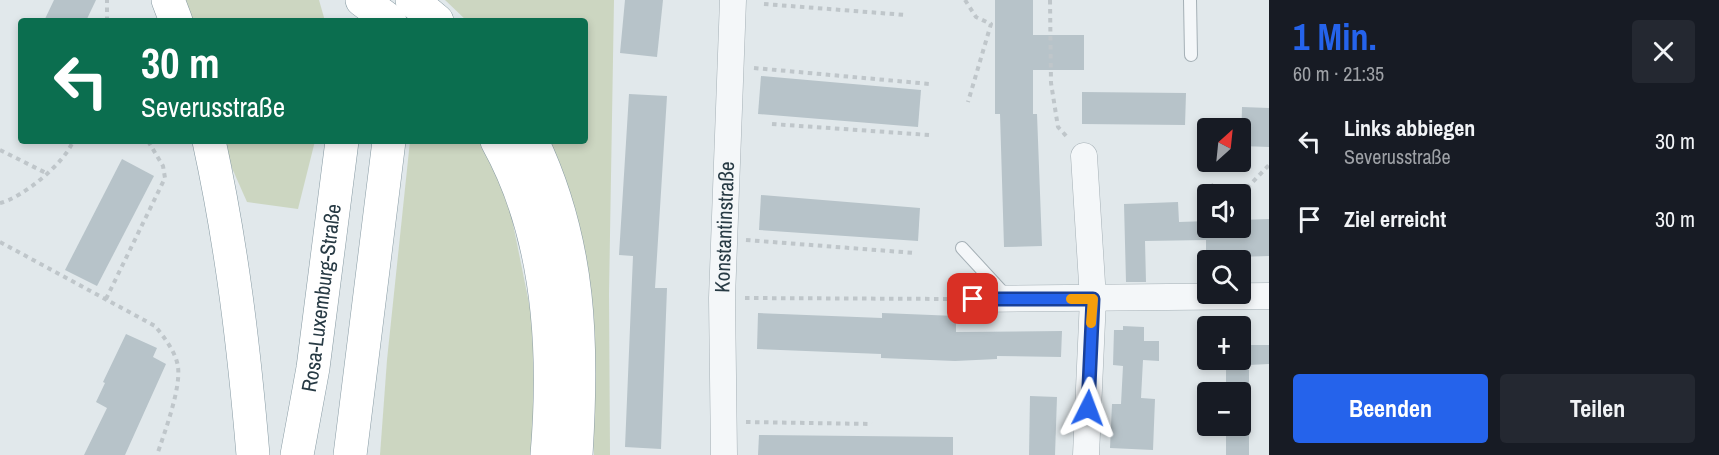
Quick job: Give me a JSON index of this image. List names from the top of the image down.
{
  "streets": {
    "highway": ["Rosa-Luxemburg-Straße"],
    "street": ["Konstantinstraße"]
  },
  "north": "top right",
  "page": {
    "heading": ["1 Min.", "60 m · 21:35"],
    "turn": ["30 m", "Severusstraße"],
    "list": [
      {
        "name": "Links abbiegen",
        "note": "Severusstraße",
        "value": "30 m"
      },
      {
        "name": "Ziel erreicht",
        "value": "30 m"
      }
    ],
    "map_buttons": ["+", "−"],
    "buttons": ["Beenden", "Teilen"]
  }
}
